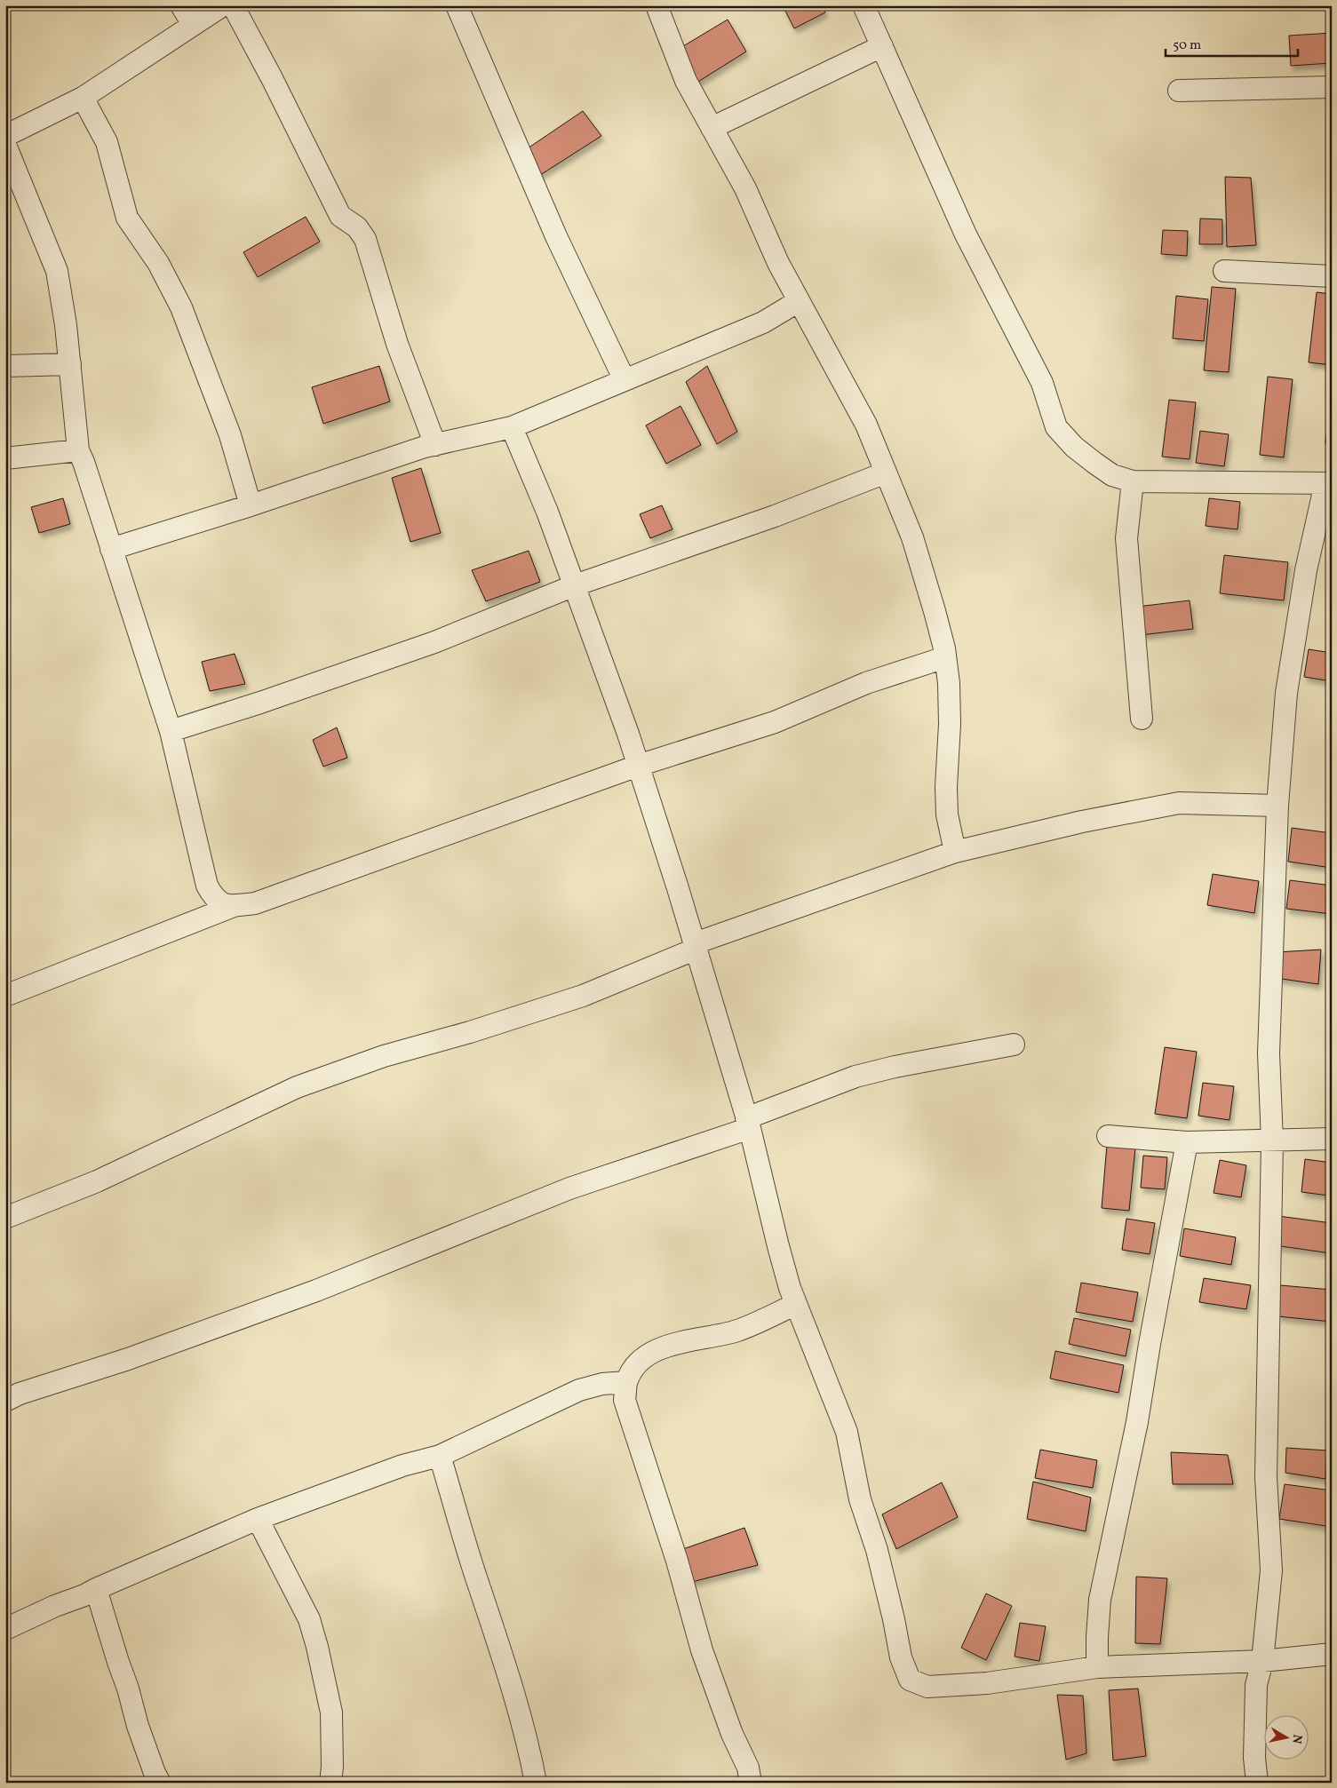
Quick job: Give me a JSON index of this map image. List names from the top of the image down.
{
  "scale_bar": "50 m",
  "north": "right"
}
